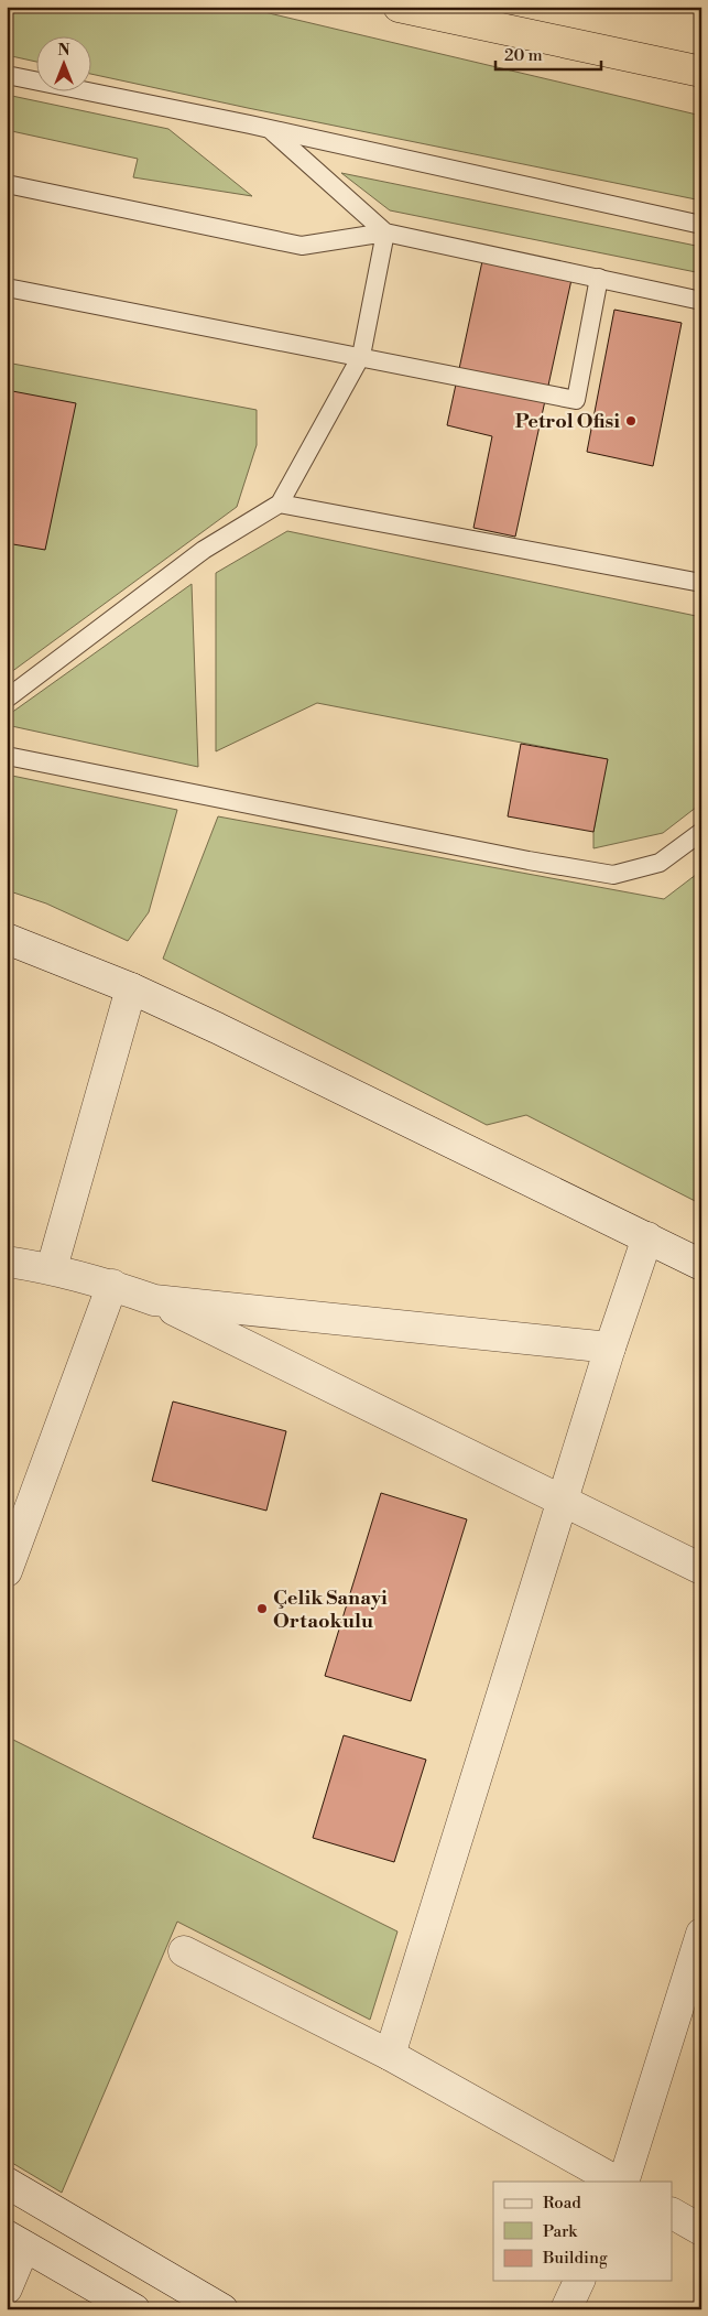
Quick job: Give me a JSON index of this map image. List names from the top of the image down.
{
  "places": ["Petrol Ofisi", "Çelik Sanayi Ortaokulu"],
  "legend": ["Road", "Park", "Building"],
  "scale_bar": "20 m",
  "north": "top"
}
